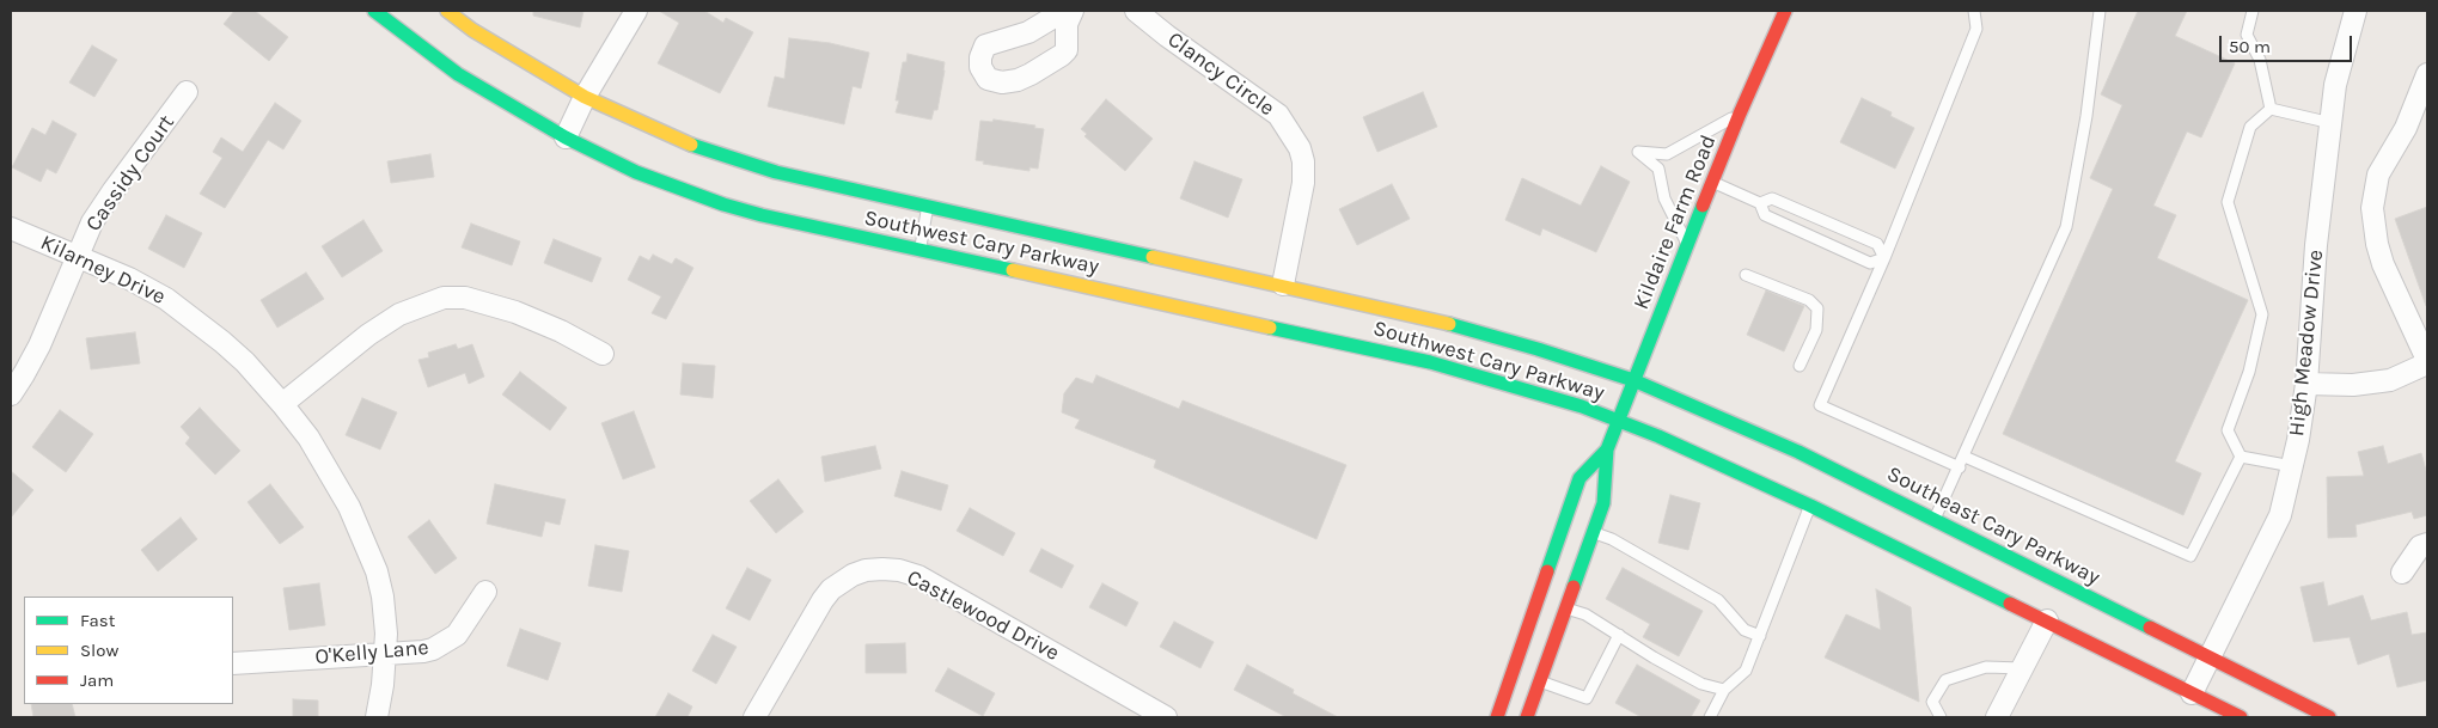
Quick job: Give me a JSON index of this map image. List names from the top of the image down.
{
  "streets": {
    "main road": ["Kildaire Farm Road", "Southwest Cary Parkway", "Southeast Cary Parkway"],
    "street": [
      "Clancy Circle",
      "Cassidy Court",
      "Kilarney Drive",
      "High Meadow Drive",
      "Castlewood Drive",
      "O'Kelly Lane"
    ]
  },
  "crossings": [
    ["Clancy Circle", "Southwest Cary Parkway"],
    ["Cassidy Court", "Kilarney Drive"],
    ["Kildaire Farm Road", "Southwest Cary Parkway"],
    ["Kildaire Farm Road", "Southeast Cary Parkway"],
    ["Southwest Cary Parkway", "Southeast Cary Parkway"],
    ["Kilarney Drive", "O'Kelly Lane"],
    ["High Meadow Drive", "Southeast Cary Parkway"]
  ],
  "legend": ["Fast", "Slow", "Jam"],
  "scale_bar": "50 m"
}
